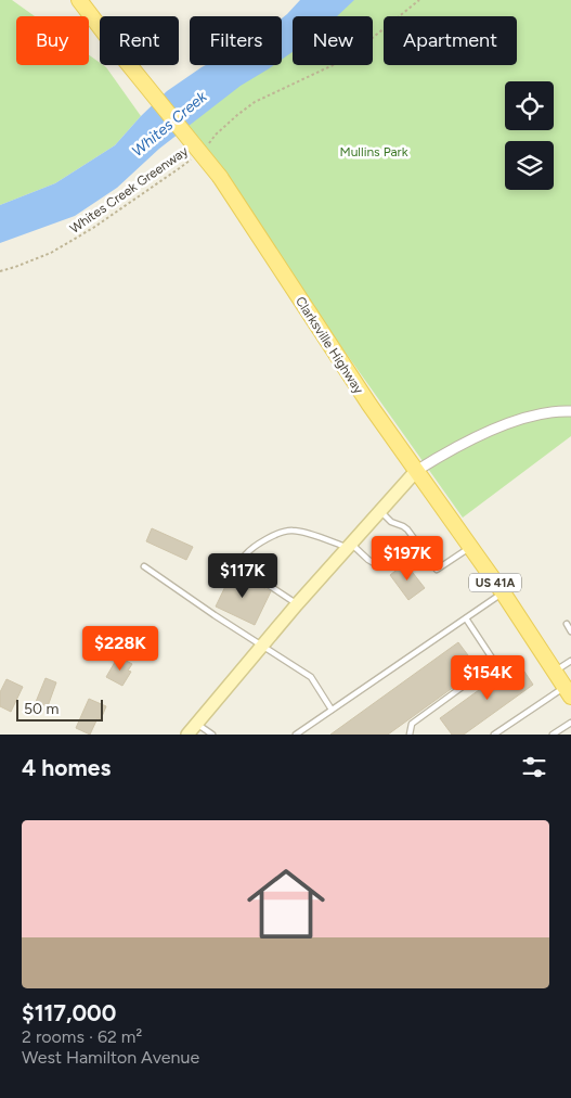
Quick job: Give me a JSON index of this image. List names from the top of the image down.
{
  "streets": {
    "main road": ["Clarksville Highway", "US 41A"],
    "path": ["Whites Creek Greenway"]
  },
  "water": ["Whites Creek"],
  "parks": ["Mullins Park"],
  "scale_bar": "50 m",
  "page": {
    "chip": [
      "Buy",
      "Rent",
      "Filters",
      "New",
      "Apartment"
    ],
    "price": [
      "$197K",
      "$117K",
      "$228K",
      "$154K"
    ],
    "scale": "50 m",
    "heading": "4 homes",
    "list": [
      {
        "name": "$117,000",
        "note": "2 rooms · 62 m² · West Hamilton Avenue"
      }
    ]
  }
}
